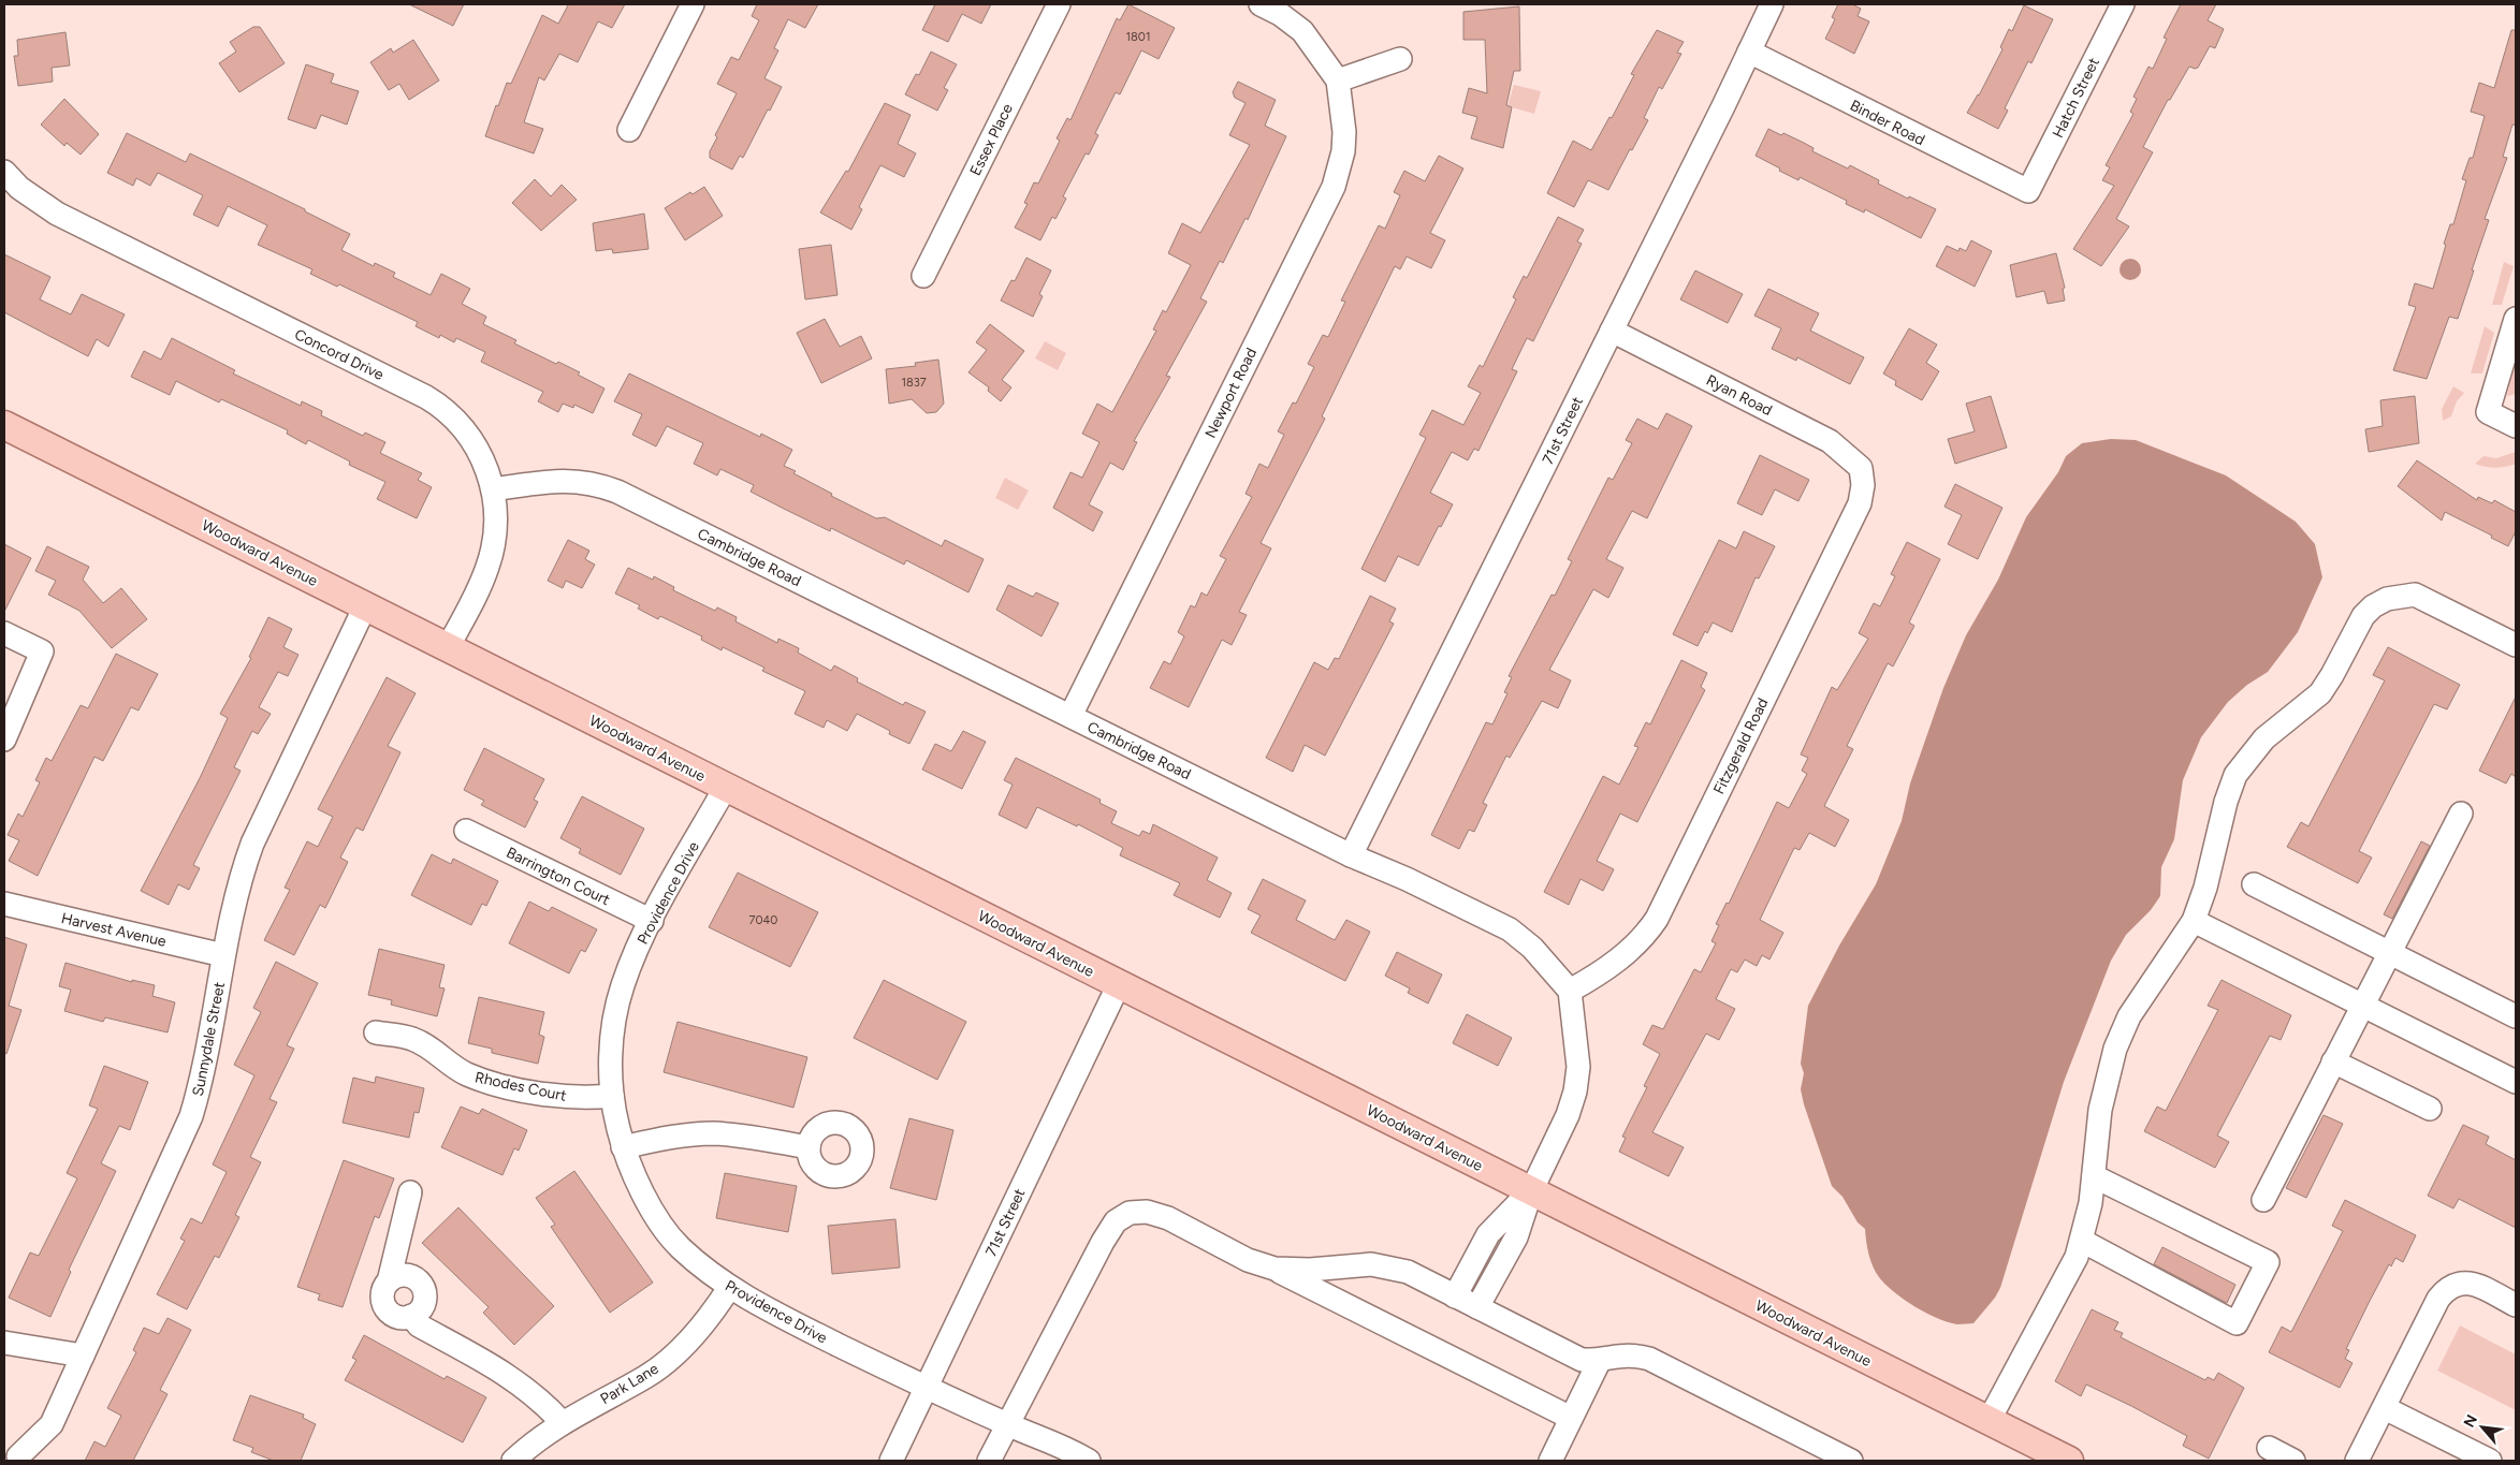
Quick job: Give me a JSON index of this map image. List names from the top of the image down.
{
  "streets": {
    "main road": ["Woodward Avenue"],
    "street": [
      "Hatch Street",
      "Binder Road",
      "Essex Place",
      "Concord Drive",
      "Newport Road",
      "Ryan Road",
      "71st Street",
      "Cambridge Road",
      "Fitzgerald Road",
      "Barrington Court",
      "Providence Drive",
      "Harvest Avenue",
      "Sunnydale Street",
      "Rhodes Court",
      "Park Lane"
    ]
  },
  "crossings": [
    ["Hatch Street", "Binder Road"],
    ["Binder Road", "71st Street"],
    ["Concord Drive", "Woodward Avenue"],
    ["Concord Drive", "Cambridge Road"],
    ["Newport Road", "Cambridge Road"],
    ["Ryan Road", "71st Street"],
    ["Ryan Road", "Fitzgerald Road"],
    ["71st Street", "Woodward Avenue"],
    ["71st Street", "Cambridge Road"],
    ["71st Street", "Providence Drive"],
    ["Woodward Avenue", "Providence Drive"],
    ["Woodward Avenue", "Sunnydale Street"],
    ["Cambridge Road", "Fitzgerald Road"],
    ["Barrington Court", "Providence Drive"],
    ["Providence Drive", "Rhodes Court"],
    ["Providence Drive", "Park Lane"],
    ["Harvest Avenue", "Sunnydale Street"]
  ],
  "house_numbers": ["1801", "1837", "7040"],
  "north": "top left"
}
